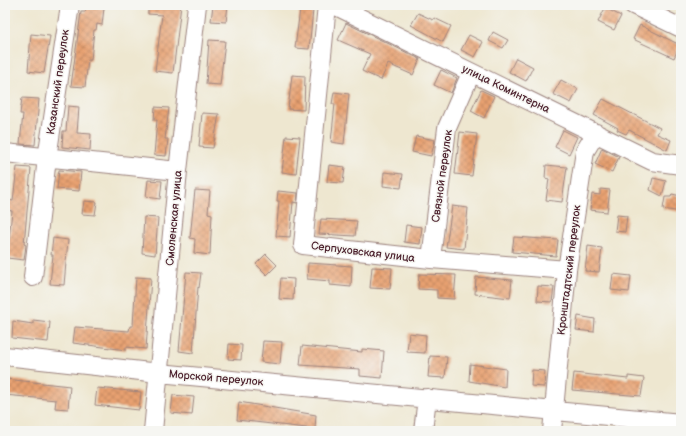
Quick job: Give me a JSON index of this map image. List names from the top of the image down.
{
  "streets": {
    "street": [
      "Казанский переулок",
      "улица Коминтерна",
      "Связной переулок",
      "Смоленская улица",
      "Серпуховская улица",
      "Кронштадтский переулок",
      "Морской переулок"
    ]
  },
  "crossings": [
    ["улица Коминтерна", "Связной переулок"],
    ["улица Коминтерна", "Кронштадтский переулок"],
    ["Связной переулок", "Серпуховская улица"],
    ["Смоленская улица", "Морской переулок"],
    ["Серпуховская улица", "Кронштадтский переулок"],
    ["Кронштадтский переулок", "Морской переулок"]
  ]
}
